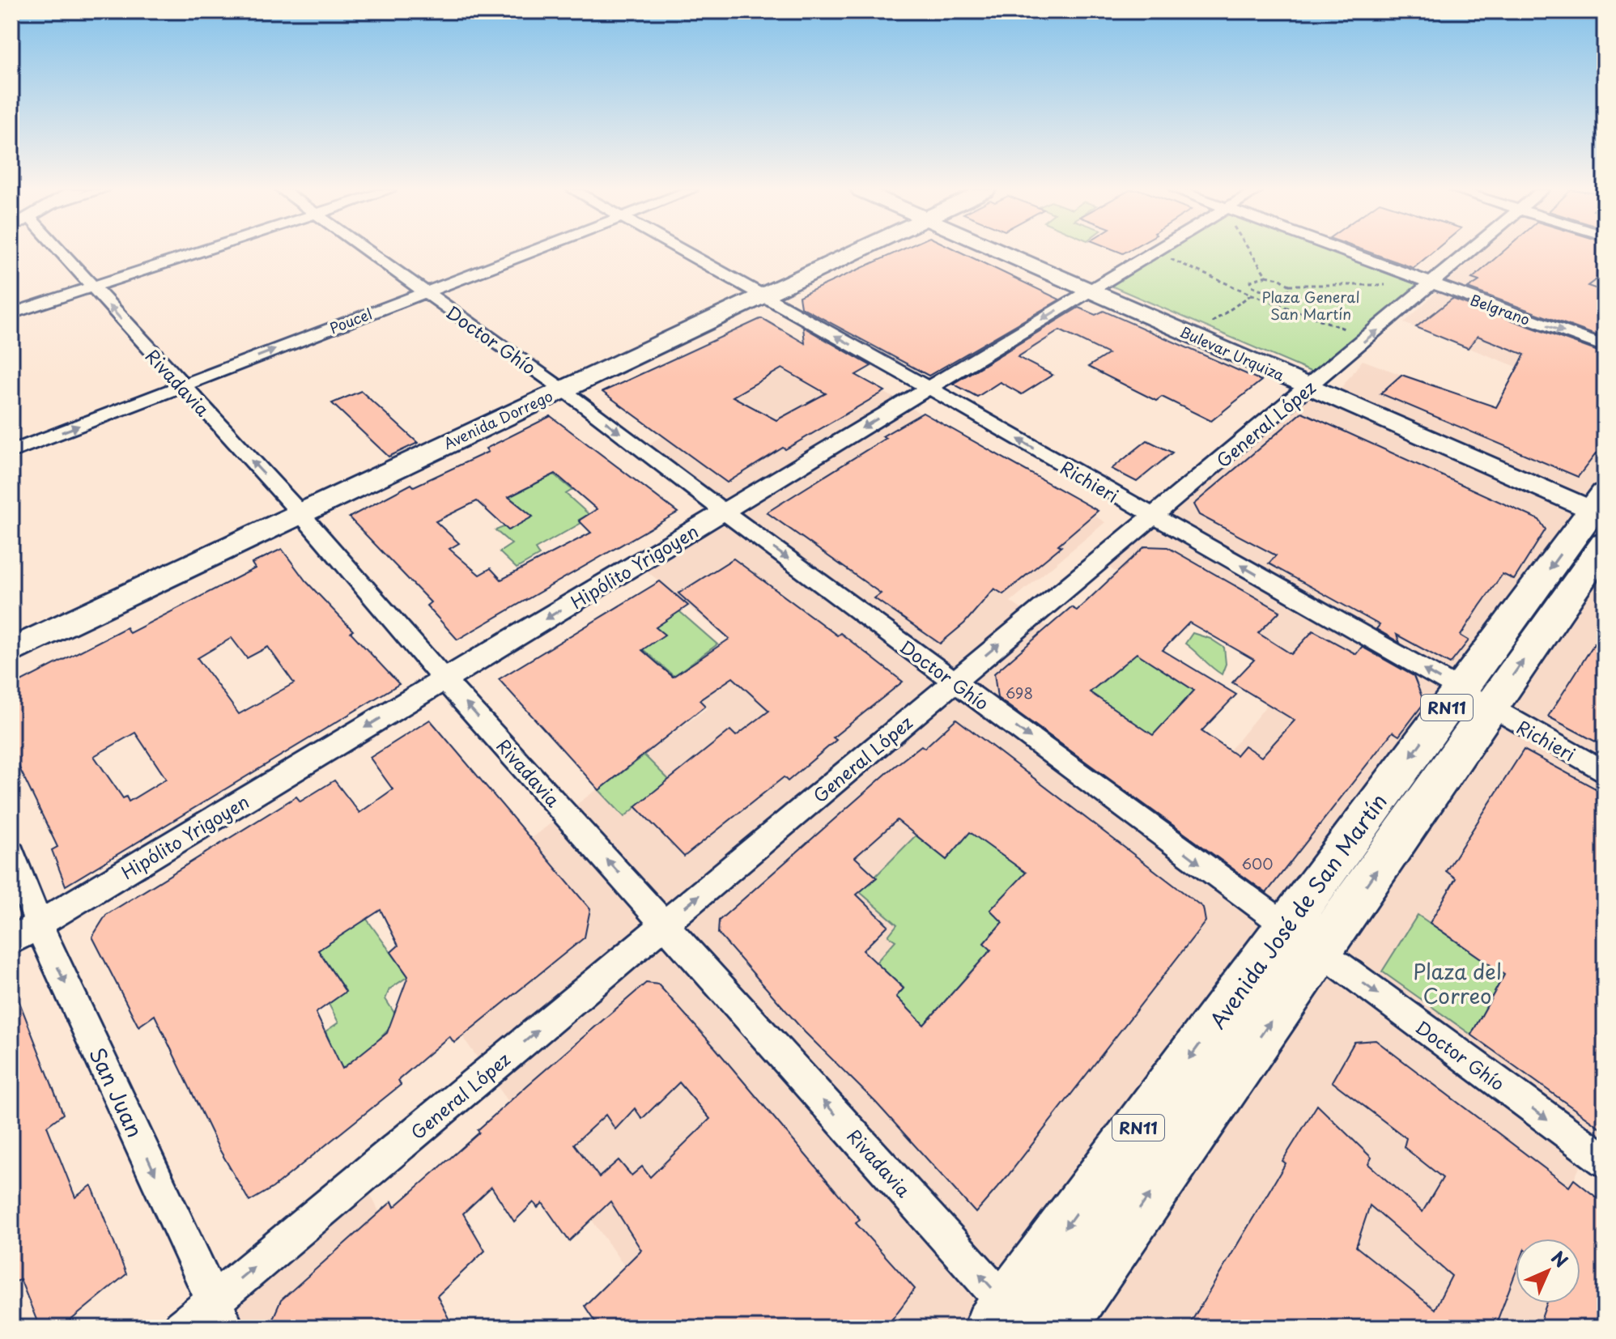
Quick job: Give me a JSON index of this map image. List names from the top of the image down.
{
  "streets": {
    "main road": [
      "Bulevar Urquiza",
      "Avenida Dorrego",
      "RN11",
      "Avenida José de San Martín"
    ],
    "street": [
      "Belgrano",
      "Poucel",
      "Doctor Ghío",
      "Rivadavia",
      "General López",
      "Richieri",
      "Hipólito Yrigoyen",
      "San Juan"
    ]
  },
  "crossings": [
    ["Belgrano", "General López"],
    ["Poucel", "Doctor Ghío"],
    ["Poucel", "Rivadavia"],
    ["Doctor Ghío", "Avenida Dorrego"],
    ["Doctor Ghío", "General López"],
    ["Doctor Ghío", "Hipólito Yrigoyen"],
    ["Doctor Ghío", "Avenida José de San Martín"],
    ["Bulevar Urquiza", "General López"],
    ["Bulevar Urquiza", "Hipólito Yrigoyen"],
    ["Bulevar Urquiza", "Avenida José de San Martín"],
    ["Rivadavia", "Avenida Dorrego"],
    ["Rivadavia", "General López"],
    ["Rivadavia", "Hipólito Yrigoyen"],
    ["Rivadavia", "Avenida José de San Martín"],
    ["Avenida Dorrego", "Richieri"],
    ["General López", "Richieri"],
    ["General López", "San Juan"],
    ["Richieri", "Hipólito Yrigoyen"],
    ["Richieri", "Avenida José de San Martín"],
    ["Hipólito Yrigoyen", "San Juan"]
  ],
  "one_way": [
    "Belgrano",
    "Doctor Ghío",
    "Rivadavia",
    "General López",
    "Richieri",
    "Hipólito Yrigoyen",
    "San Juan"
  ],
  "parks": ["Plaza General San Martín", "Plaza del Correo"],
  "house_numbers": ["698", "600"],
  "north": "top right"
}
